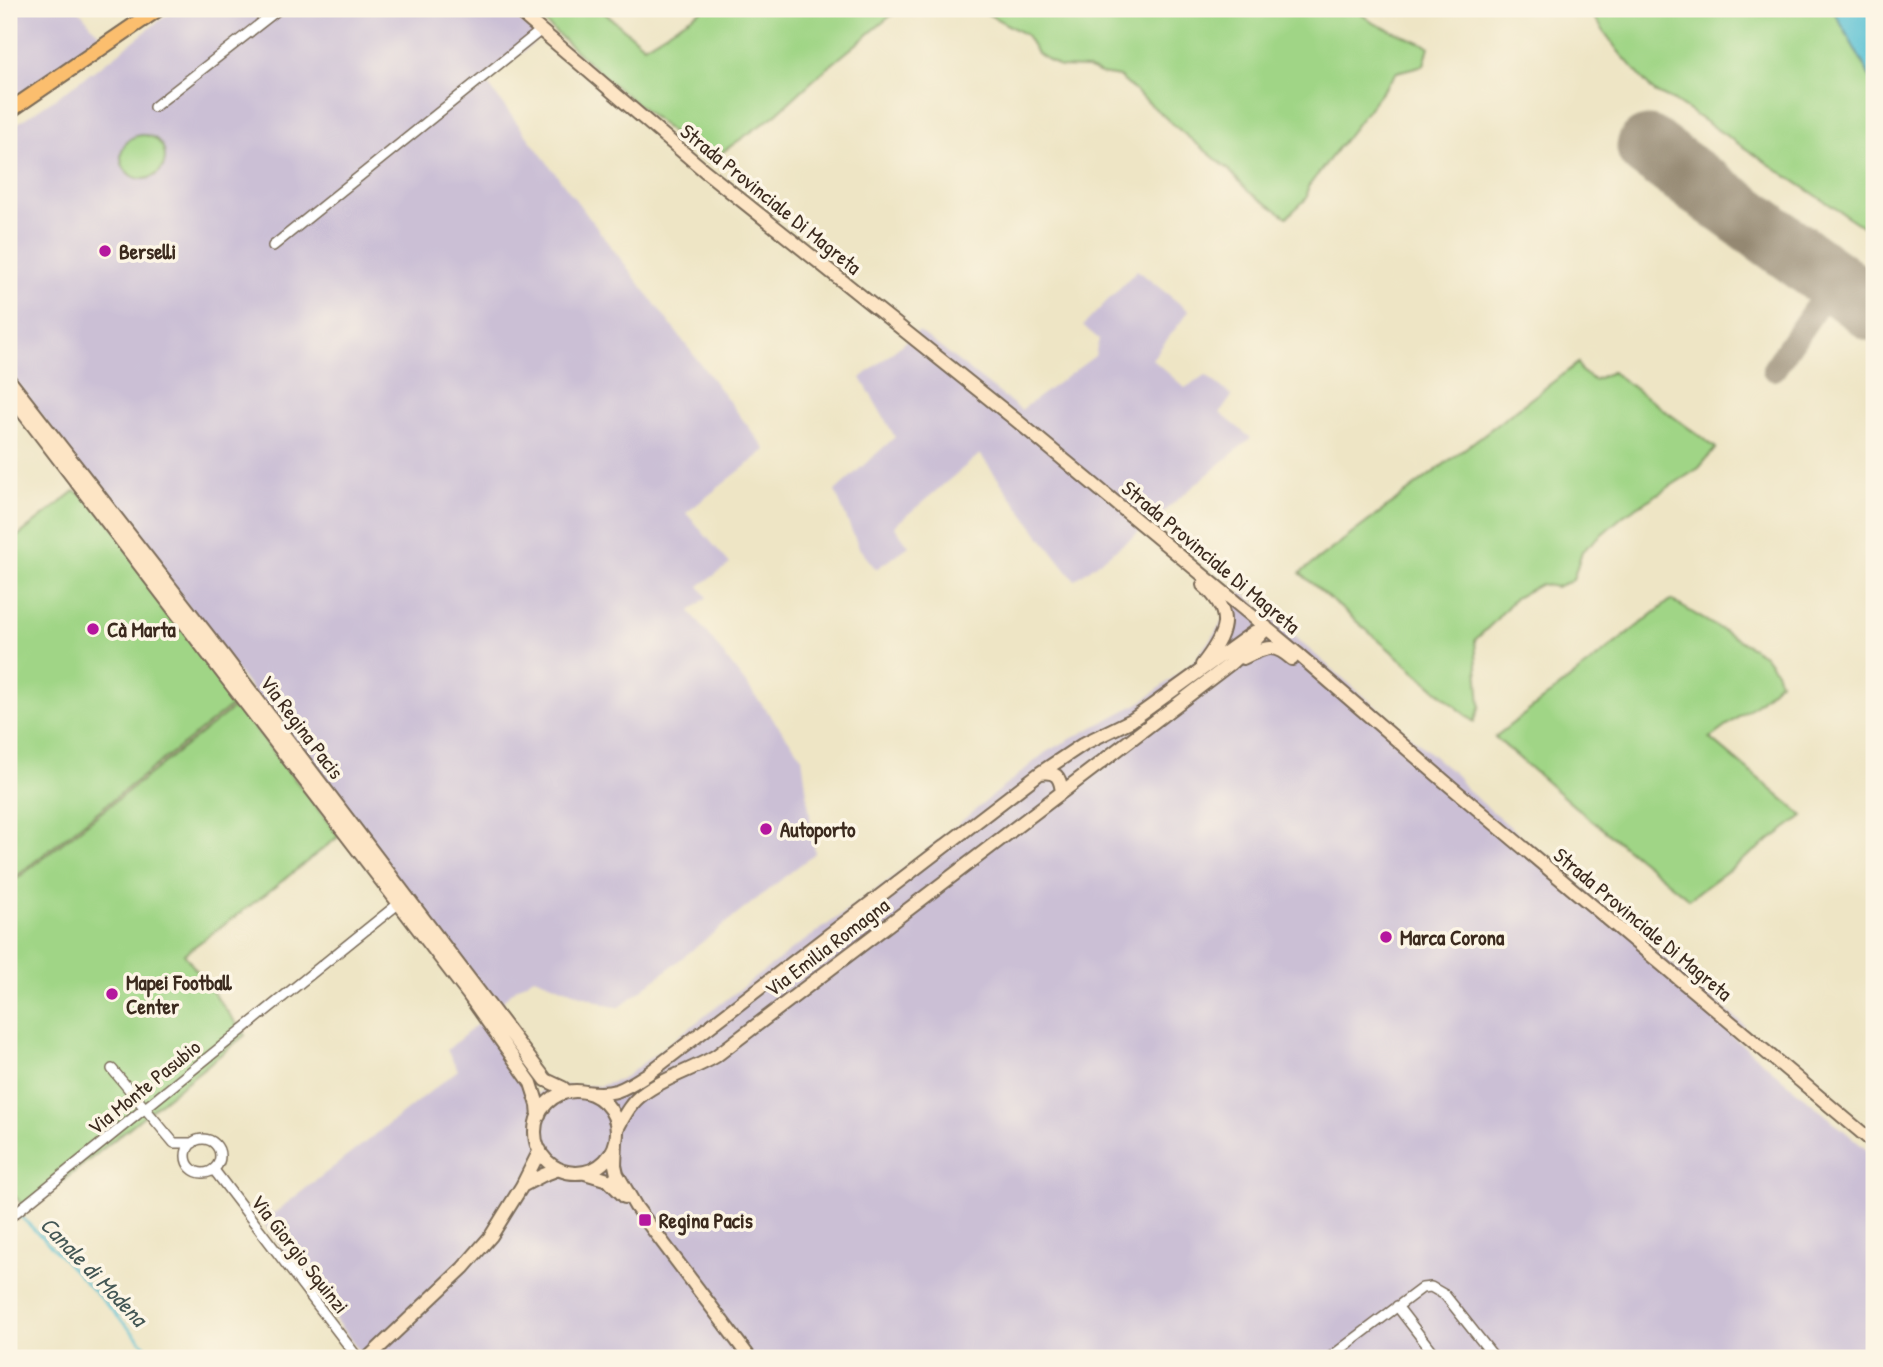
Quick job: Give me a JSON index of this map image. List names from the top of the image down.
{
  "streets": {
    "street": [
      "Strada Provinciale Di Magreta",
      "Via Regina Pacis",
      "Via Emilia Romagna",
      "Via Monte Pasubio",
      "Via Giorgio Squinzi"
    ]
  },
  "crossings": [
    ["Strada Provinciale Di Magreta", "Via Emilia Romagna"],
    ["Via Regina Pacis", "Via Emilia Romagna"],
    ["Via Regina Pacis", "Via Monte Pasubio"]
  ],
  "water": ["Canale di Modena"],
  "places": {
    "other": [
      "Berselli",
      "Cà Marta",
      "Autoporto",
      "Marca Corona",
      "Mapei Football Center"
    ],
    "transit": ["Regina Pacis"]
  }
}
